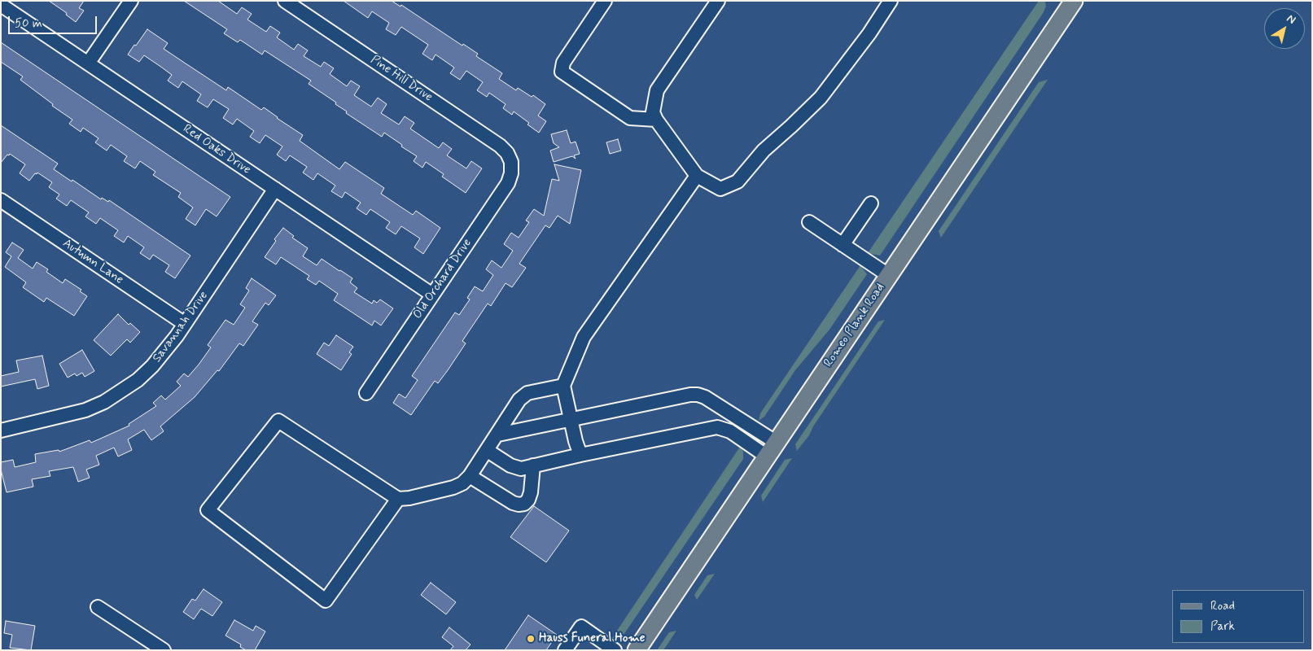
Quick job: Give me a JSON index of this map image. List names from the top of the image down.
{
  "streets": {
    "main road": ["Romeo Plank Road"],
    "street": [
      "Pine Hill Drive",
      "Red Oaks Drive",
      "Autumn Lane",
      "Old Orchard Drive",
      "Savannah Drive"
    ]
  },
  "crossings": [
    ["Pine Hill Drive", "Old Orchard Drive"],
    ["Red Oaks Drive", "Old Orchard Drive"],
    ["Red Oaks Drive", "Savannah Drive"],
    ["Autumn Lane", "Savannah Drive"]
  ],
  "places": ["Hauss Funeral Home"],
  "legend": ["Road", "Park"],
  "scale_bar": "50 m",
  "north": "top right"
}
